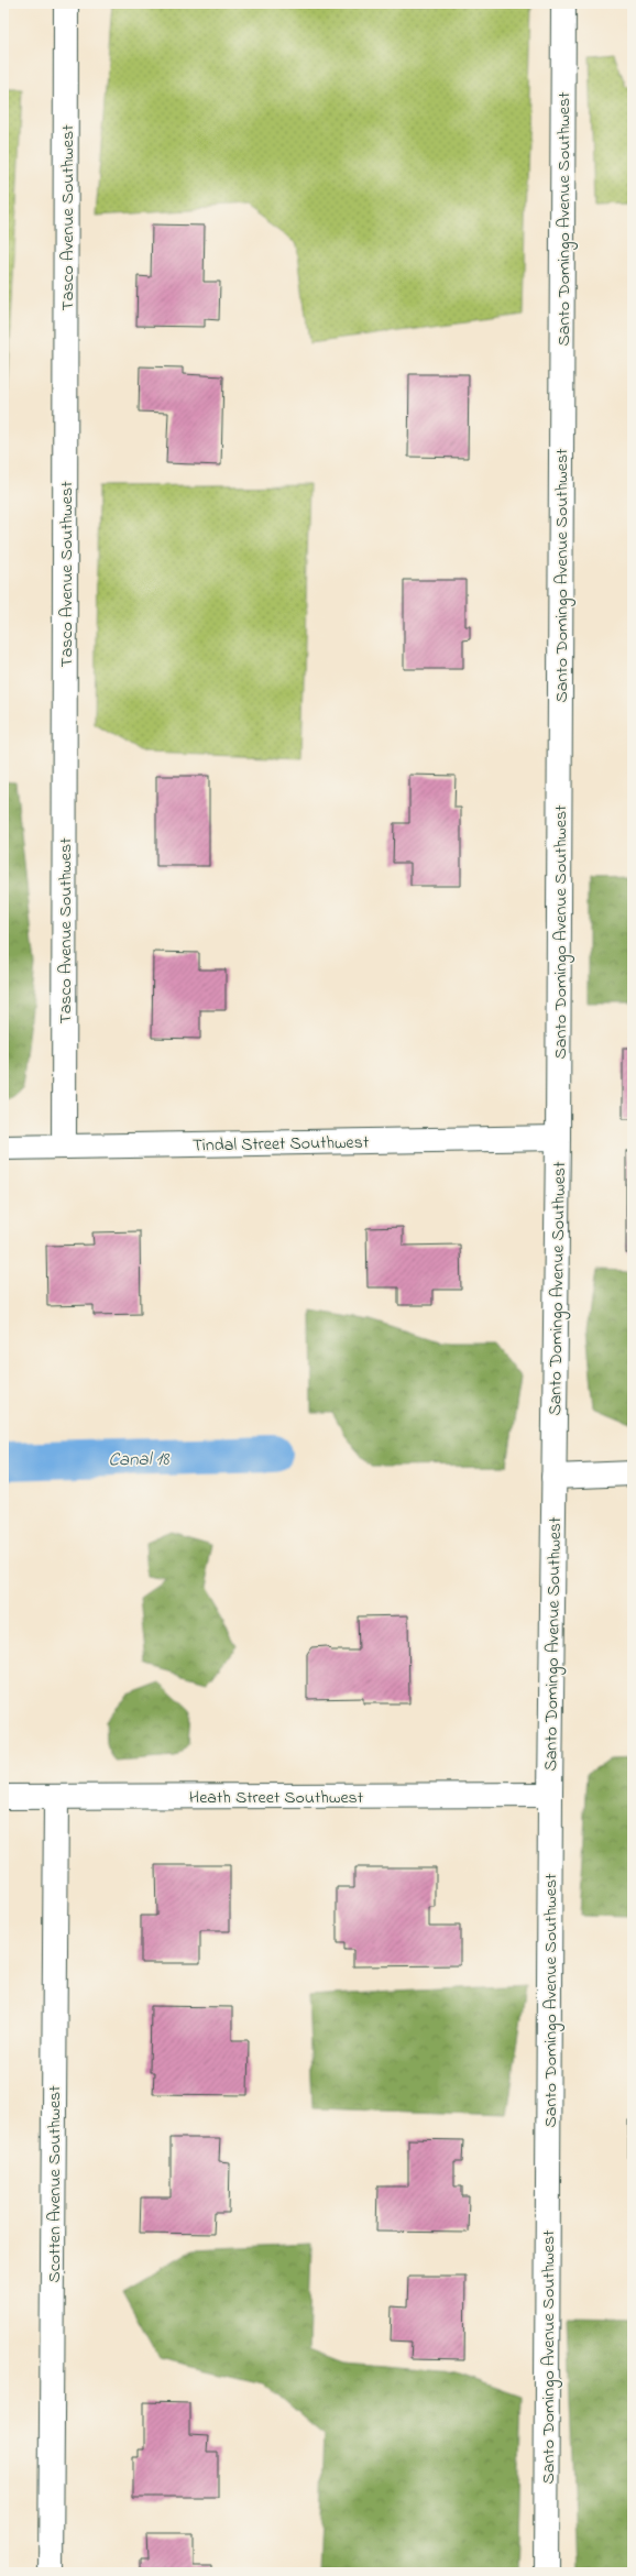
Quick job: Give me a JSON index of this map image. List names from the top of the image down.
{
  "streets": {
    "street": [
      "Tasco Avenue Southwest",
      "Santo Domingo Avenue Southwest",
      "Tindal Street Southwest",
      "Heath Street Southwest",
      "Scotten Avenue Southwest"
    ]
  },
  "crossings": [
    ["Tasco Avenue Southwest", "Tindal Street Southwest"],
    ["Santo Domingo Avenue Southwest", "Tindal Street Southwest"],
    ["Santo Domingo Avenue Southwest", "Heath Street Southwest"],
    ["Heath Street Southwest", "Scotten Avenue Southwest"]
  ],
  "water": ["Canal 18"]
}
